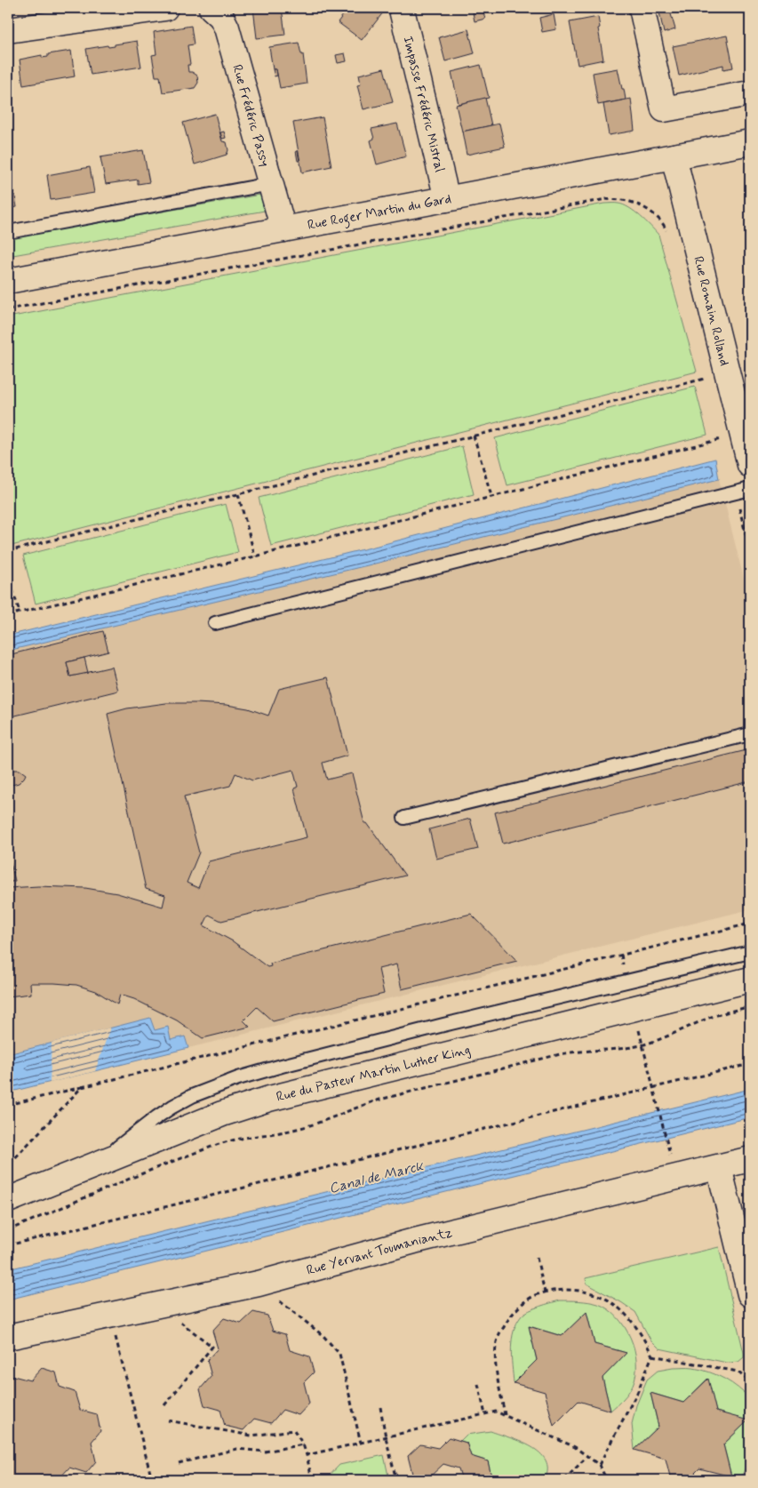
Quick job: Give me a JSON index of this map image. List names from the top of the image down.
{
  "streets": {
    "street": [
      "Impasse Frédéric Mistral",
      "Rue Frédéric Passy",
      "Rue Roger Martin du Gard",
      "Rue Romain Rolland",
      "Rue du Pasteur Martin Luther King",
      "Rue Yervant Toumaniantz"
    ]
  },
  "crossings": [
    ["Impasse Frédéric Mistral", "Rue Roger Martin du Gard"],
    ["Rue Frédéric Passy", "Rue Roger Martin du Gard"],
    ["Rue Roger Martin du Gard", "Rue Romain Rolland"]
  ],
  "water": ["Canal de Marck"]
}
